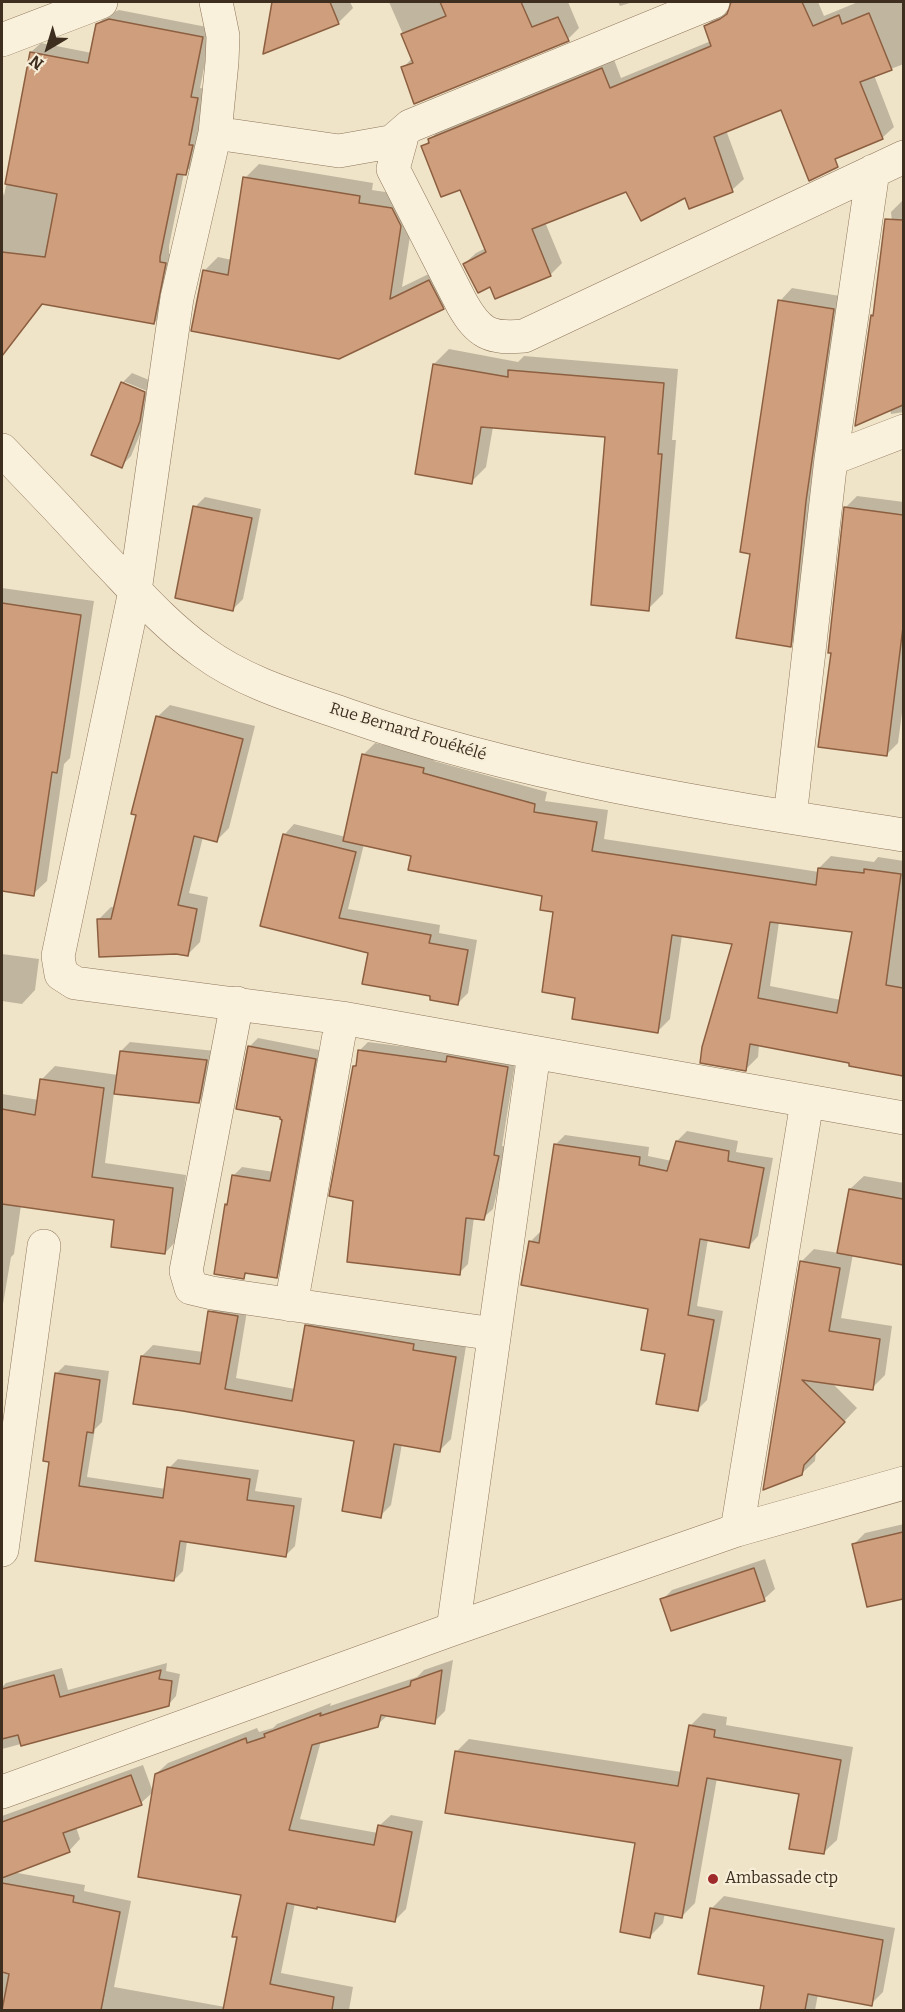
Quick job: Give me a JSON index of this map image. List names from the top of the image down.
{
  "streets": {
    "street": ["Rue Bernard Fouékélé"]
  },
  "places": ["Ambassade ctp"],
  "north": "bottom left"
}
